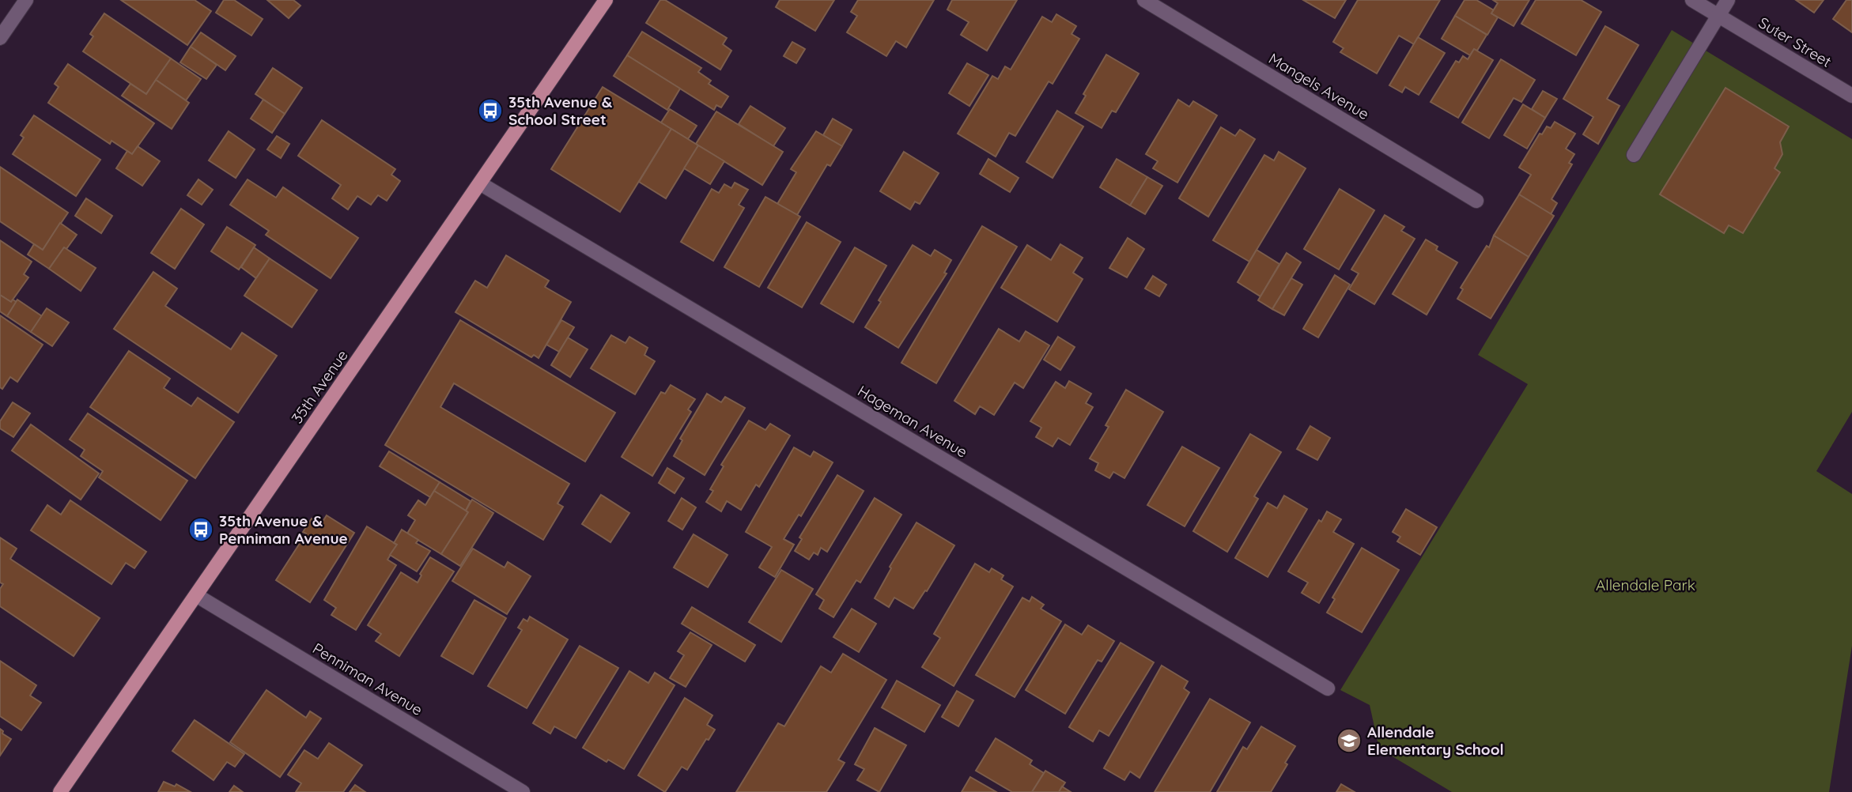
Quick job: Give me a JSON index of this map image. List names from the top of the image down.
{
  "streets": {
    "main road": ["35th Avenue"],
    "street": [
      "Suter Street",
      "Mangels Avenue",
      "Hageman Avenue",
      "Penniman Avenue"
    ]
  },
  "crossings": [
    ["35th Avenue", "Hageman Avenue"],
    ["35th Avenue", "Penniman Avenue"]
  ],
  "parks": ["Allendale Park"],
  "places": {
    "bus stop": ["35th Avenue & School Street", "35th Avenue & Penniman Avenue"],
    "school or university": ["Allendale Elementary School"]
  }
}
